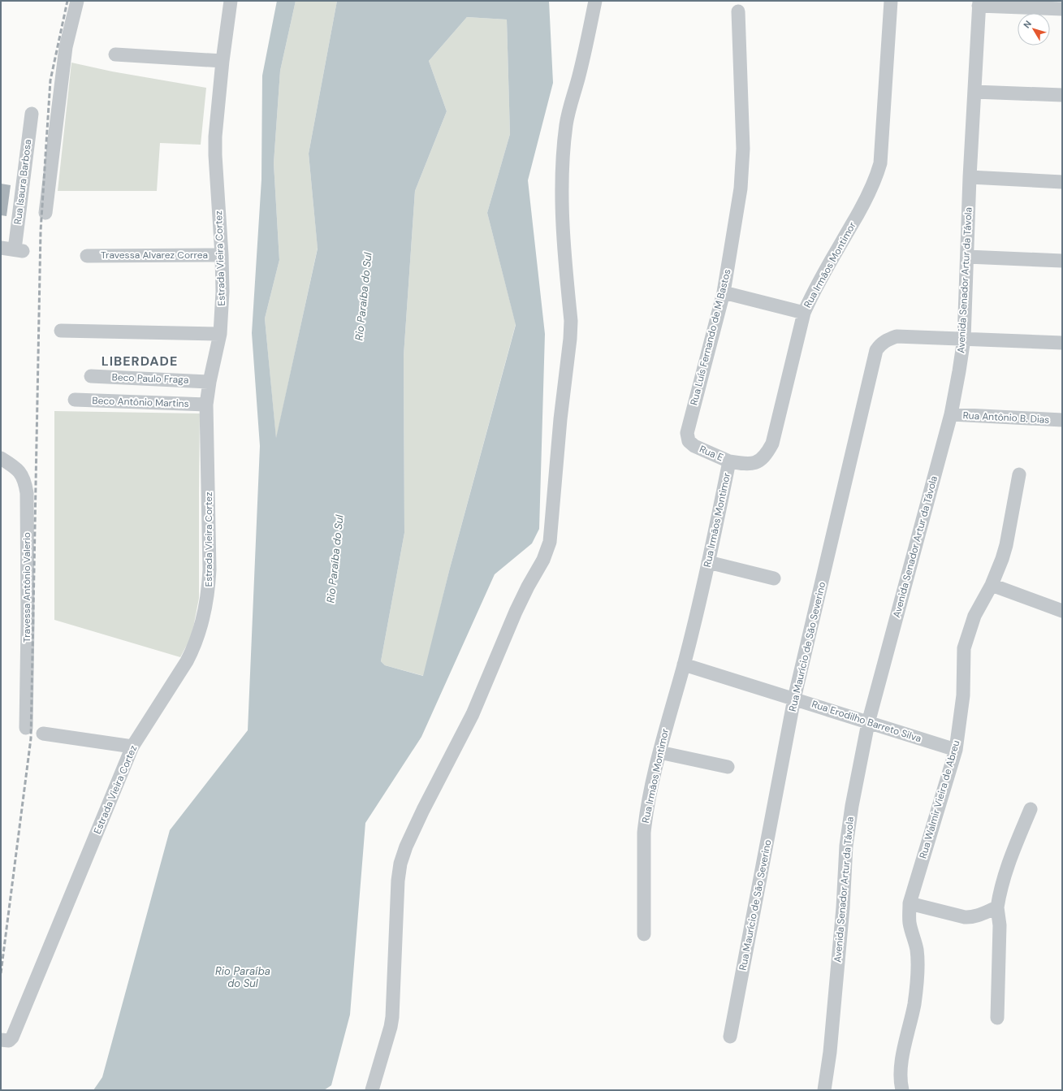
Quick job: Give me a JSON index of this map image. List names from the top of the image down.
{
  "streets": {
    "street": [
      "Rua Isaura Barbosa",
      "Travessa Alvarez Correa",
      "Estrada Vieira Cortez",
      "Rua Irmãos Montimor",
      "Avenida Senador Artur da Távola",
      "Rua Luís Fernando de M Bastos",
      "Beco Paulo Fraga",
      "Beco Antônio Martins",
      "Rua Antônio B. Dias",
      "Rua E",
      "Travessa Antônio Valerio",
      "Rua Maurício de São Severino",
      "Rua Erodilho Barreto Silva",
      "Rua Walmir Vieira de Abreu"
    ]
  },
  "crossings": [
    ["Travessa Alvarez Correa", "Estrada Vieira Cortez"],
    ["Estrada Vieira Cortez", "Beco Paulo Fraga"],
    ["Estrada Vieira Cortez", "Beco Antônio Martins"],
    ["Rua Irmãos Montimor", "Rua E"],
    ["Rua Irmãos Montimor", "Rua Erodilho Barreto Silva"],
    ["Avenida Senador Artur da Távola", "Rua Antônio B. Dias"],
    ["Avenida Senador Artur da Távola", "Rua Maurício de São Severino"],
    ["Avenida Senador Artur da Távola", "Rua Erodilho Barreto Silva"],
    ["Rua Luís Fernando de M Bastos", "Rua E"],
    ["Rua Maurício de São Severino", "Rua Erodilho Barreto Silva"],
    ["Rua Erodilho Barreto Silva", "Rua Walmir Vieira de Abreu"]
  ],
  "districts": ["LIBERDADE"],
  "water": ["Rio Paraíba do Sul"],
  "north": "top left"
}
